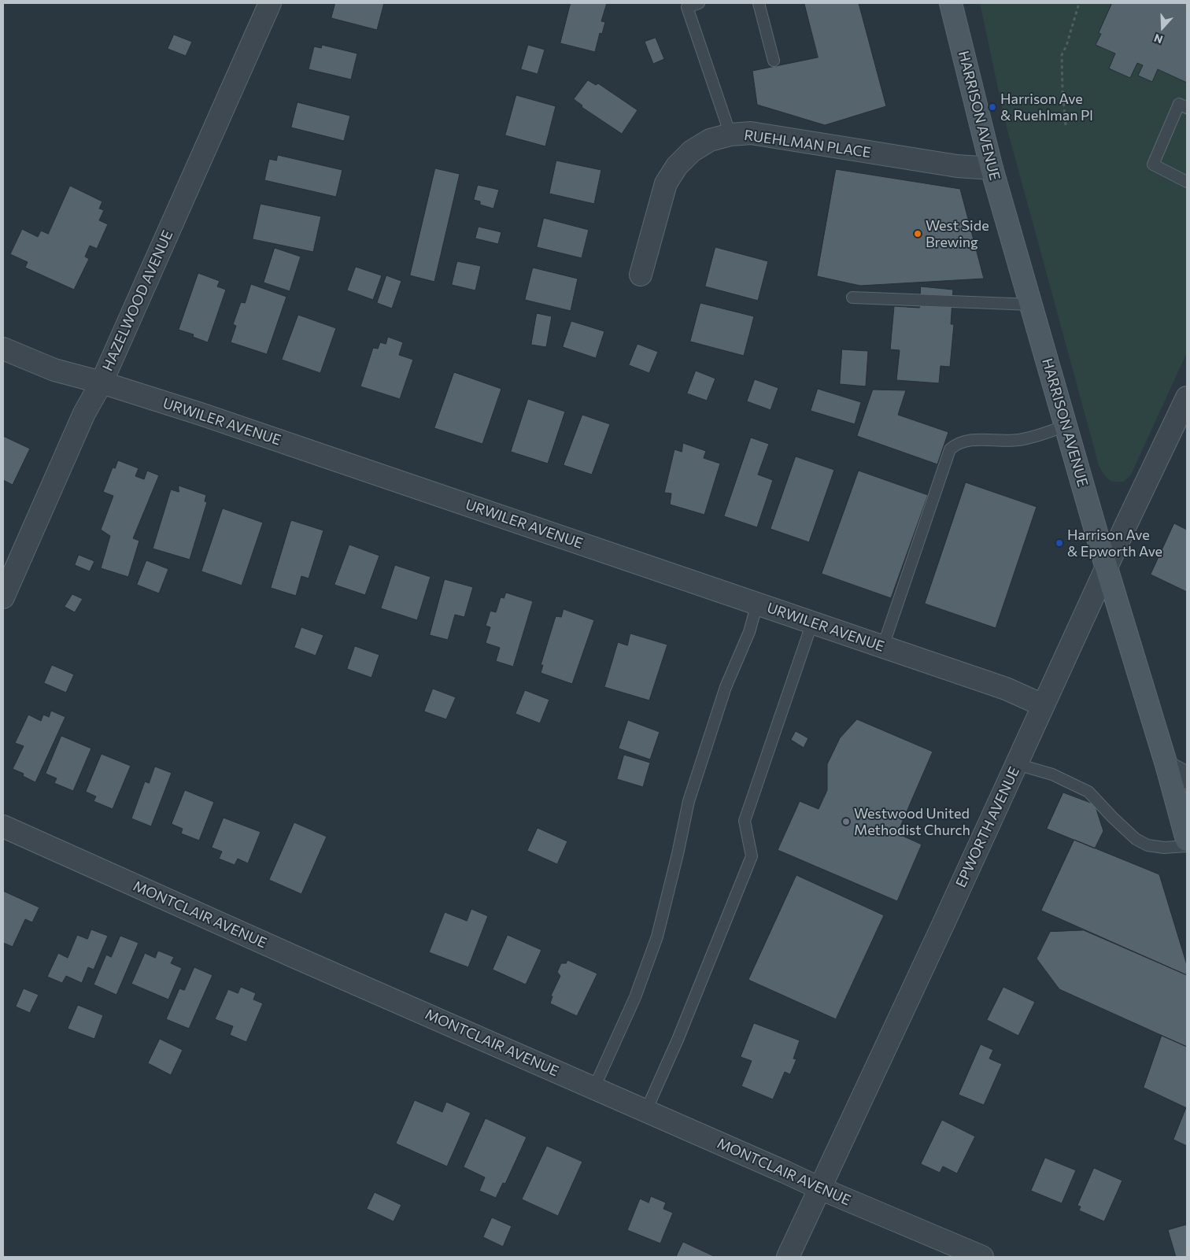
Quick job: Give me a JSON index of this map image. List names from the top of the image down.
{
  "streets": {
    "main road": ["HARRISON AVENUE"],
    "street": [
      "RUEHLMAN PLACE",
      "HAZELWOOD AVENUE",
      "URWILER AVENUE",
      "EPWORTH AVENUE",
      "MONTCLAIR AVENUE"
    ]
  },
  "crossings": [
    ["HARRISON AVENUE", "RUEHLMAN PLACE"],
    ["HARRISON AVENUE", "EPWORTH AVENUE"],
    ["HAZELWOOD AVENUE", "URWILER AVENUE"],
    ["URWILER AVENUE", "EPWORTH AVENUE"],
    ["EPWORTH AVENUE", "MONTCLAIR AVENUE"]
  ],
  "places": [
    "Harrison Ave & Ruehlman Pl",
    "West Side Brewing",
    "Harrison Ave & Epworth Ave",
    "Westwood United Methodist Church"
  ],
  "north": "bottom"
}
